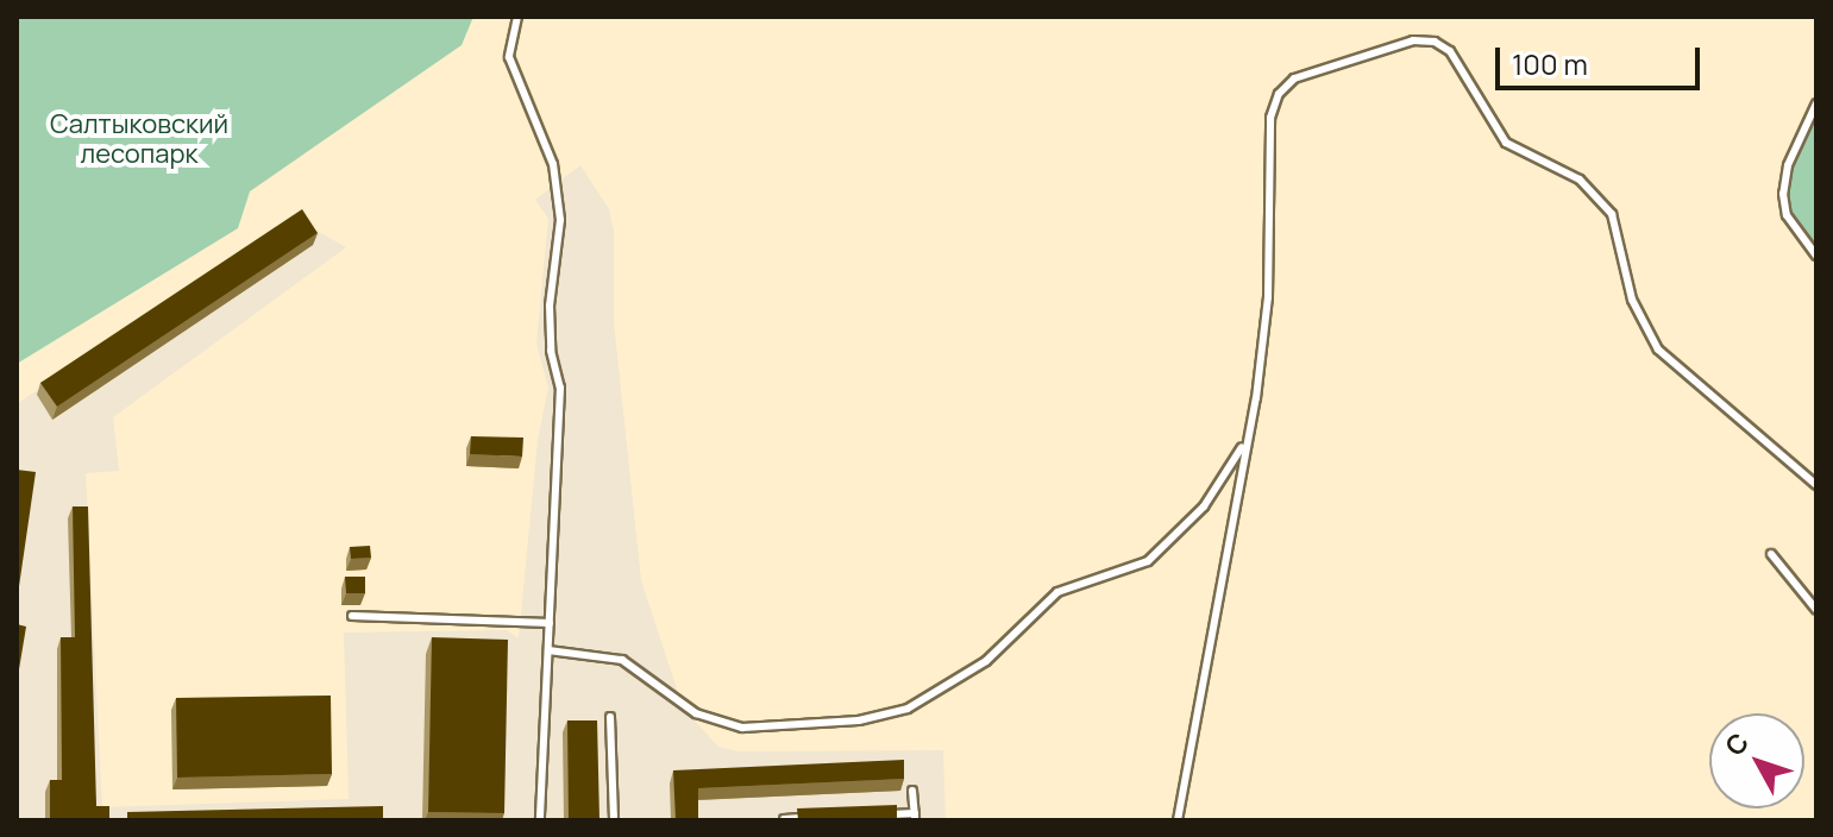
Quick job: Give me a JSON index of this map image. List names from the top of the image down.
{
  "parks": ["Салтыковский лесопарк"],
  "scale_bar": "100 m",
  "north": "top left"
}
